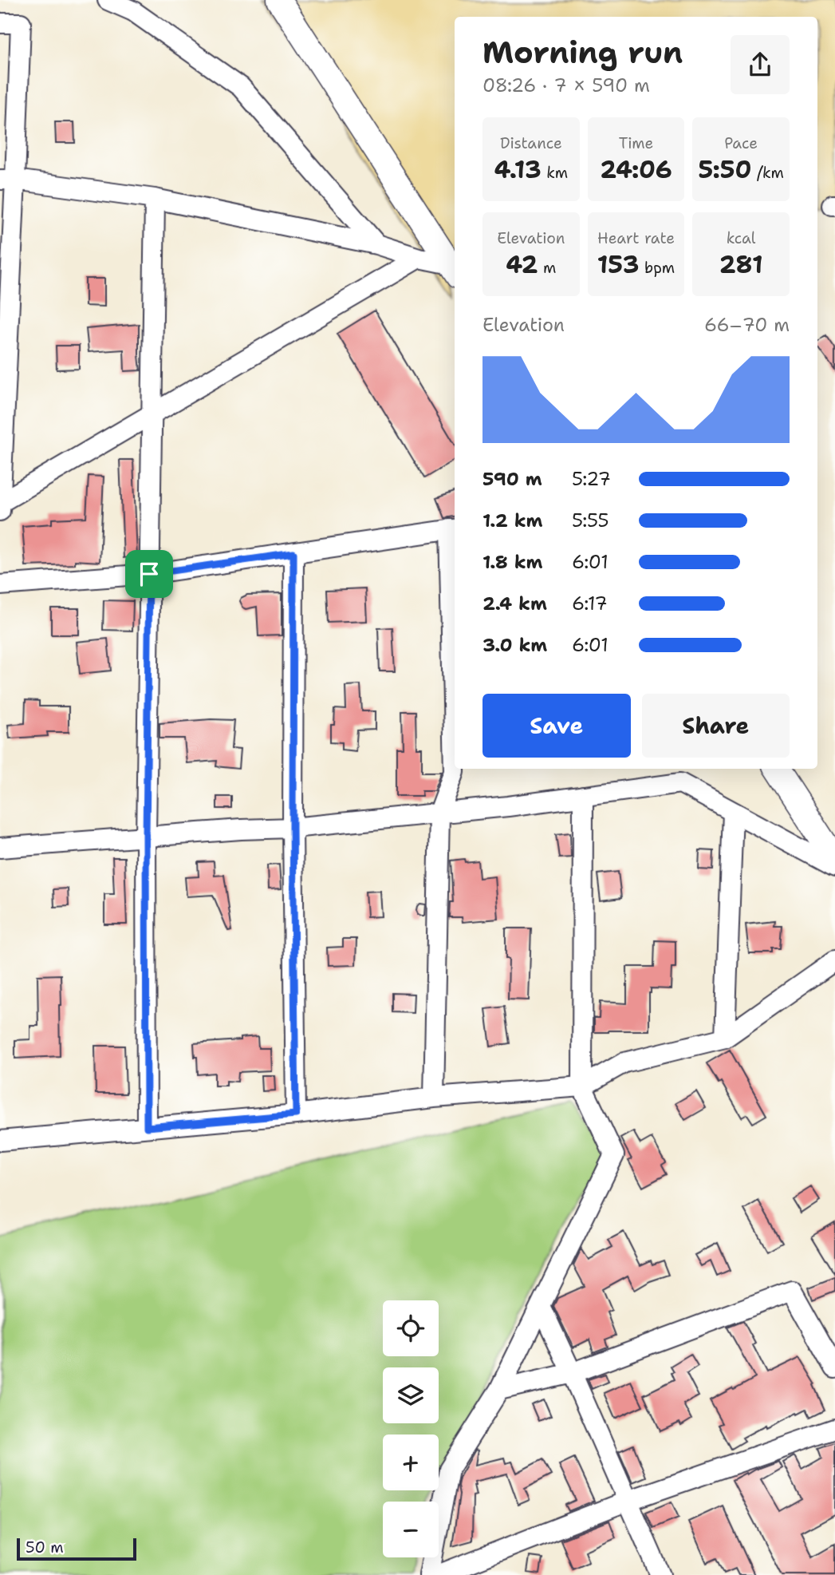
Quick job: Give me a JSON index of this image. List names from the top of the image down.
{
  "scale_bar": "50 m",
  "page": {
    "heading": ["Morning run", "08:26 · 7 × 590 m"],
    "stats": [
      ["Distance", "4.13 km"],
      ["Time", "24:06"],
      ["Pace", "5:50 /km"],
      ["Elevation", "42 m"],
      ["Heart rate", "153 bpm"],
      ["kcal", "281"]
    ],
    "chart": ["Elevation", "66–70 m"],
    "list": [
      {
        "name": "590 m",
        "note": "5:27"
      },
      {
        "name": "1.2 km",
        "note": "5:55"
      },
      {
        "name": "1.8 km",
        "note": "6:01"
      },
      {
        "name": "2.4 km",
        "note": "6:17"
      },
      {
        "name": "3.0 km",
        "note": "6:01"
      }
    ],
    "buttons": ["Save", "Share"],
    "map_buttons": ["+", "−"],
    "scale": "50 m"
  }
}
